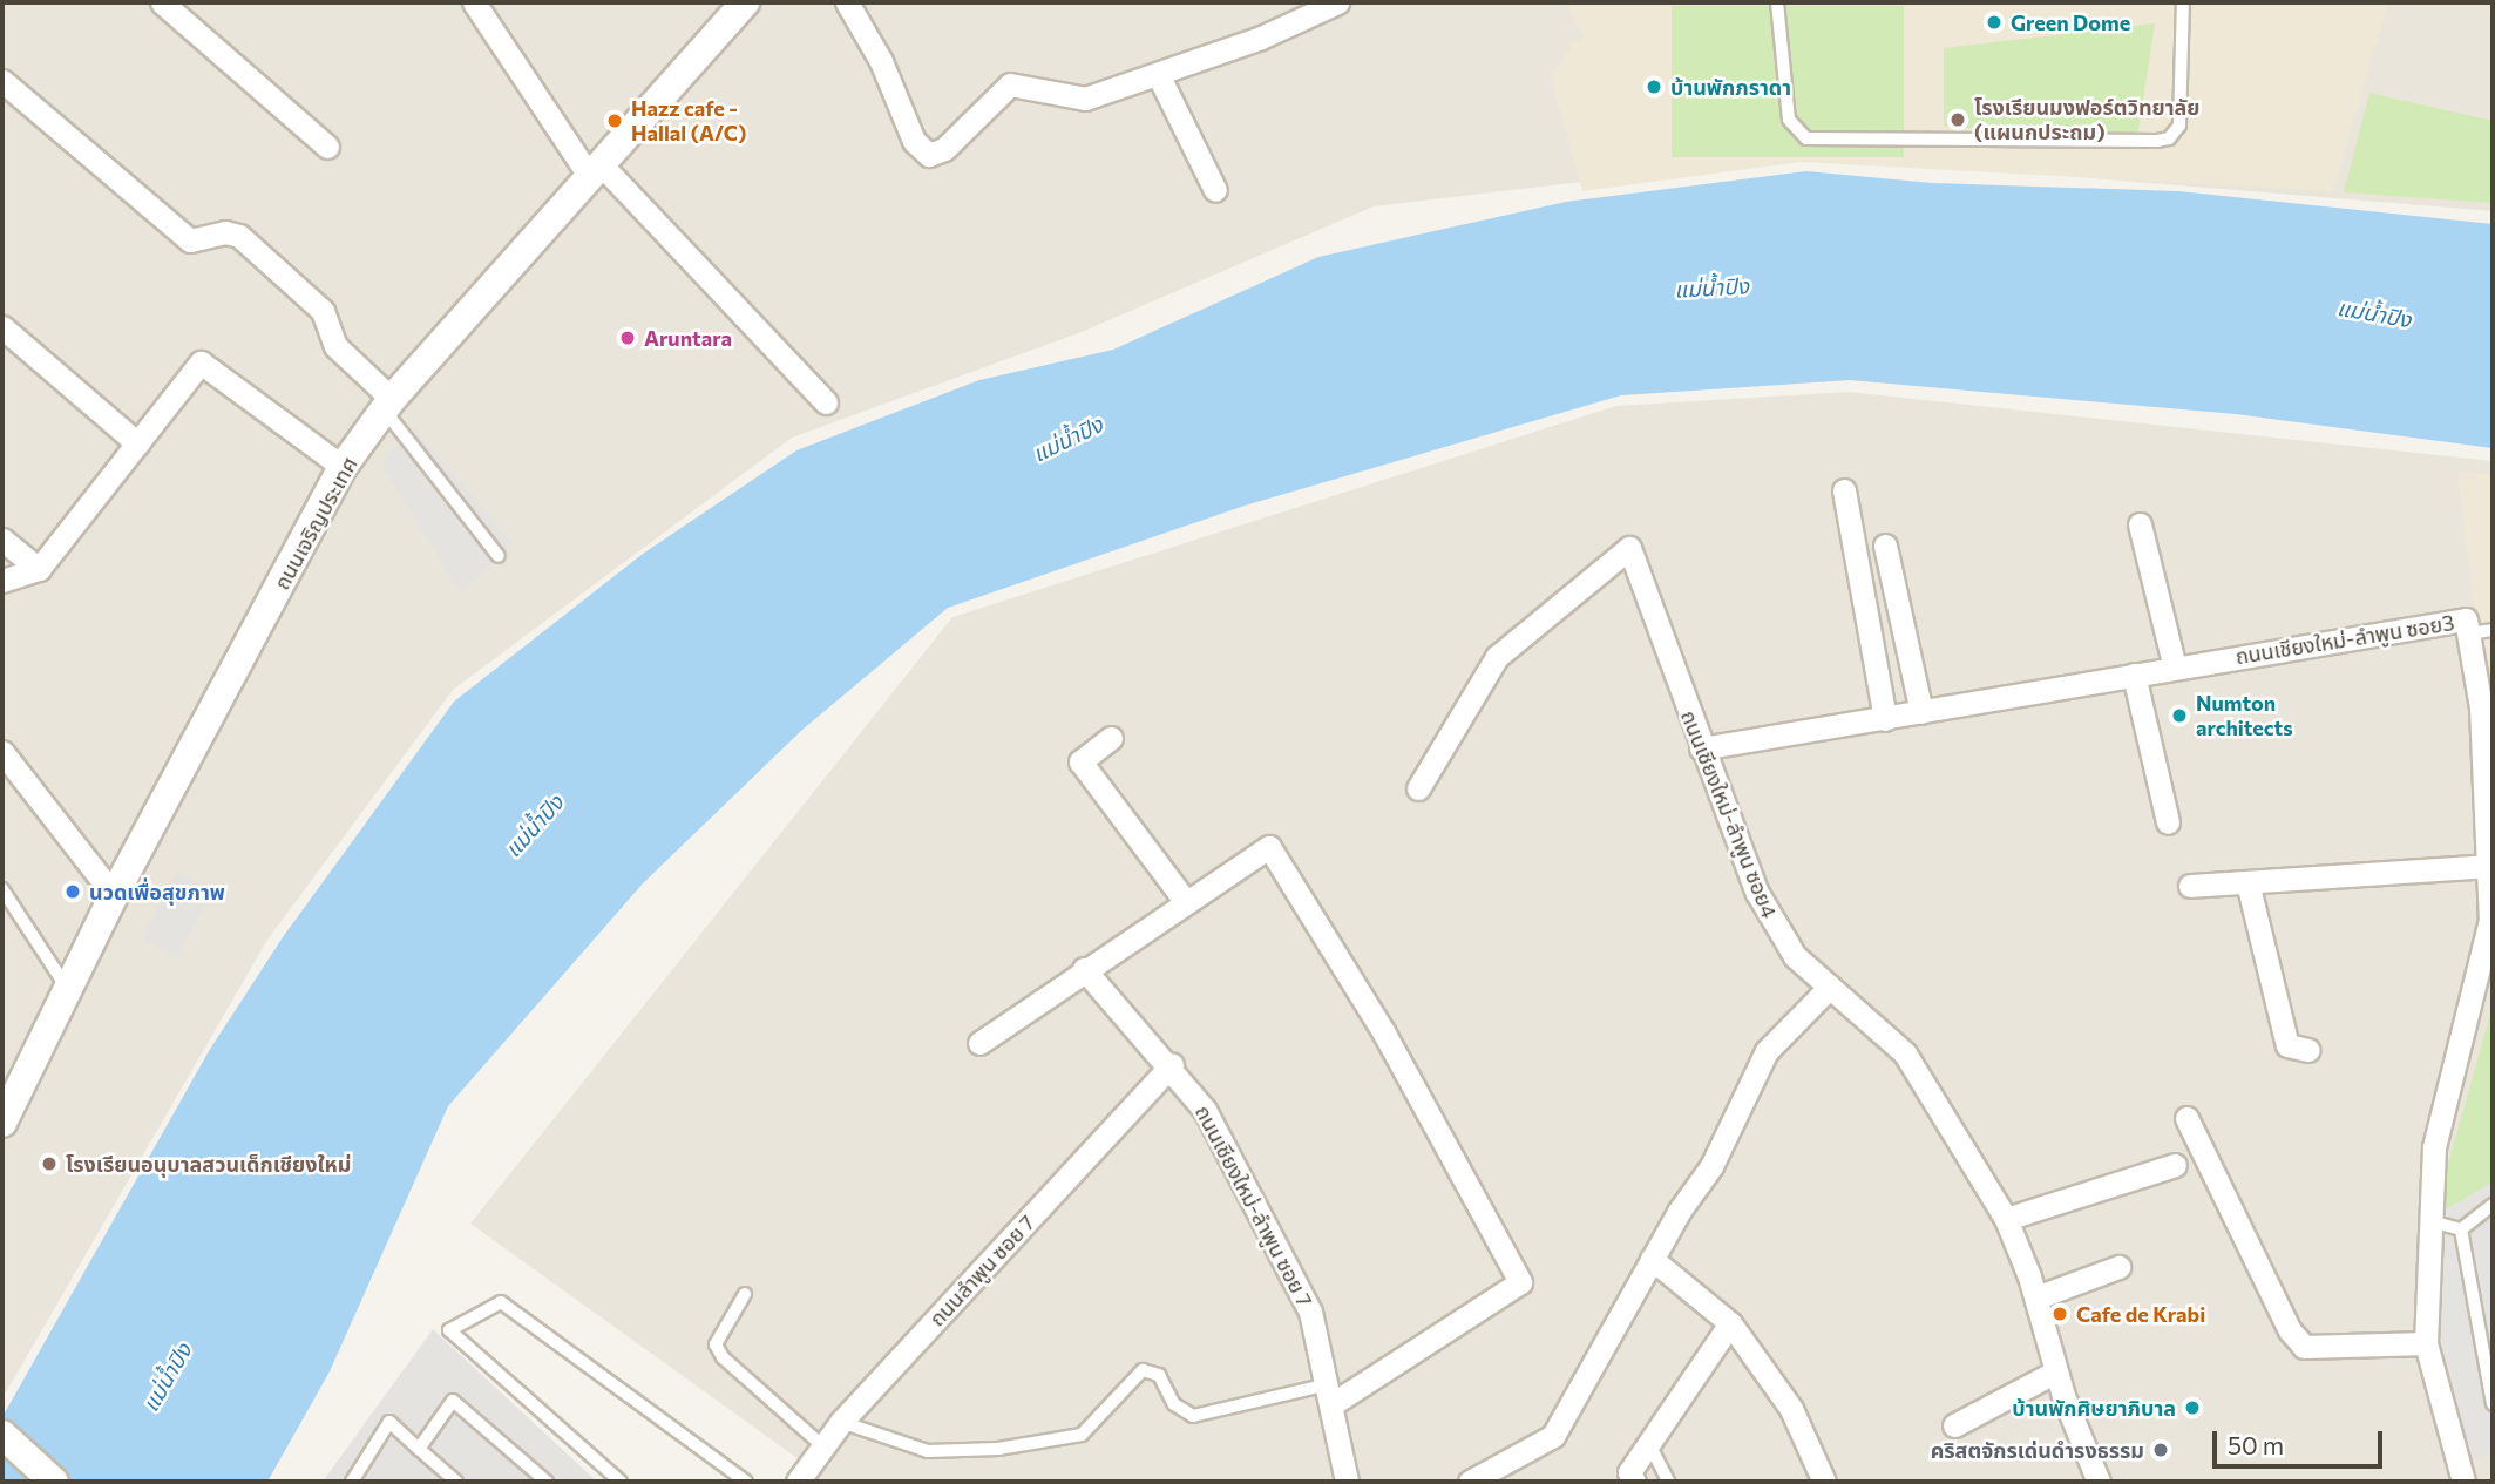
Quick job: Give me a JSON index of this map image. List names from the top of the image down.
{
  "streets": {
    "street": [
      "ถนนเจริญประเทศ",
      "ถนนเชียงใหม่-ลำพูน ซอย3",
      "ถนนเชียงใหม่-ลำพูน ซอย4",
      "ถนนเชียงใหม่-ลำพูน ซอย 7",
      "ถนนลำพูน ซอย 7"
    ]
  },
  "crossings": [
    ["ถนนเชียงใหม่-ลำพูน ซอย3", "ถนนเชียงใหม่-ลำพูน ซอย4"],
    ["ถนนเชียงใหม่-ลำพูน ซอย 7", "ถนนลำพูน ซอย 7"]
  ],
  "water": ["แม่น้ำปิง"],
  "places": [
    "Green Dome",
    "บ้านพักภราดา",
    "โรงเรียนมงฟอร์ตวิทยาลัย (แผนกประถม)",
    "Hazz cafe - Hallal (A/C)",
    "Aruntara",
    "Numton architects",
    "นวดเพื่อสุขภาพ",
    "โรงเรียนอนุบาลสวนเด็กเชียงใหม่",
    "Cafe de Krabi",
    "บ้านพักศิษยาภิบาล",
    "คริสตจักรเด่นดำรงธรรม"
  ],
  "scale_bar": "50 m"
}
